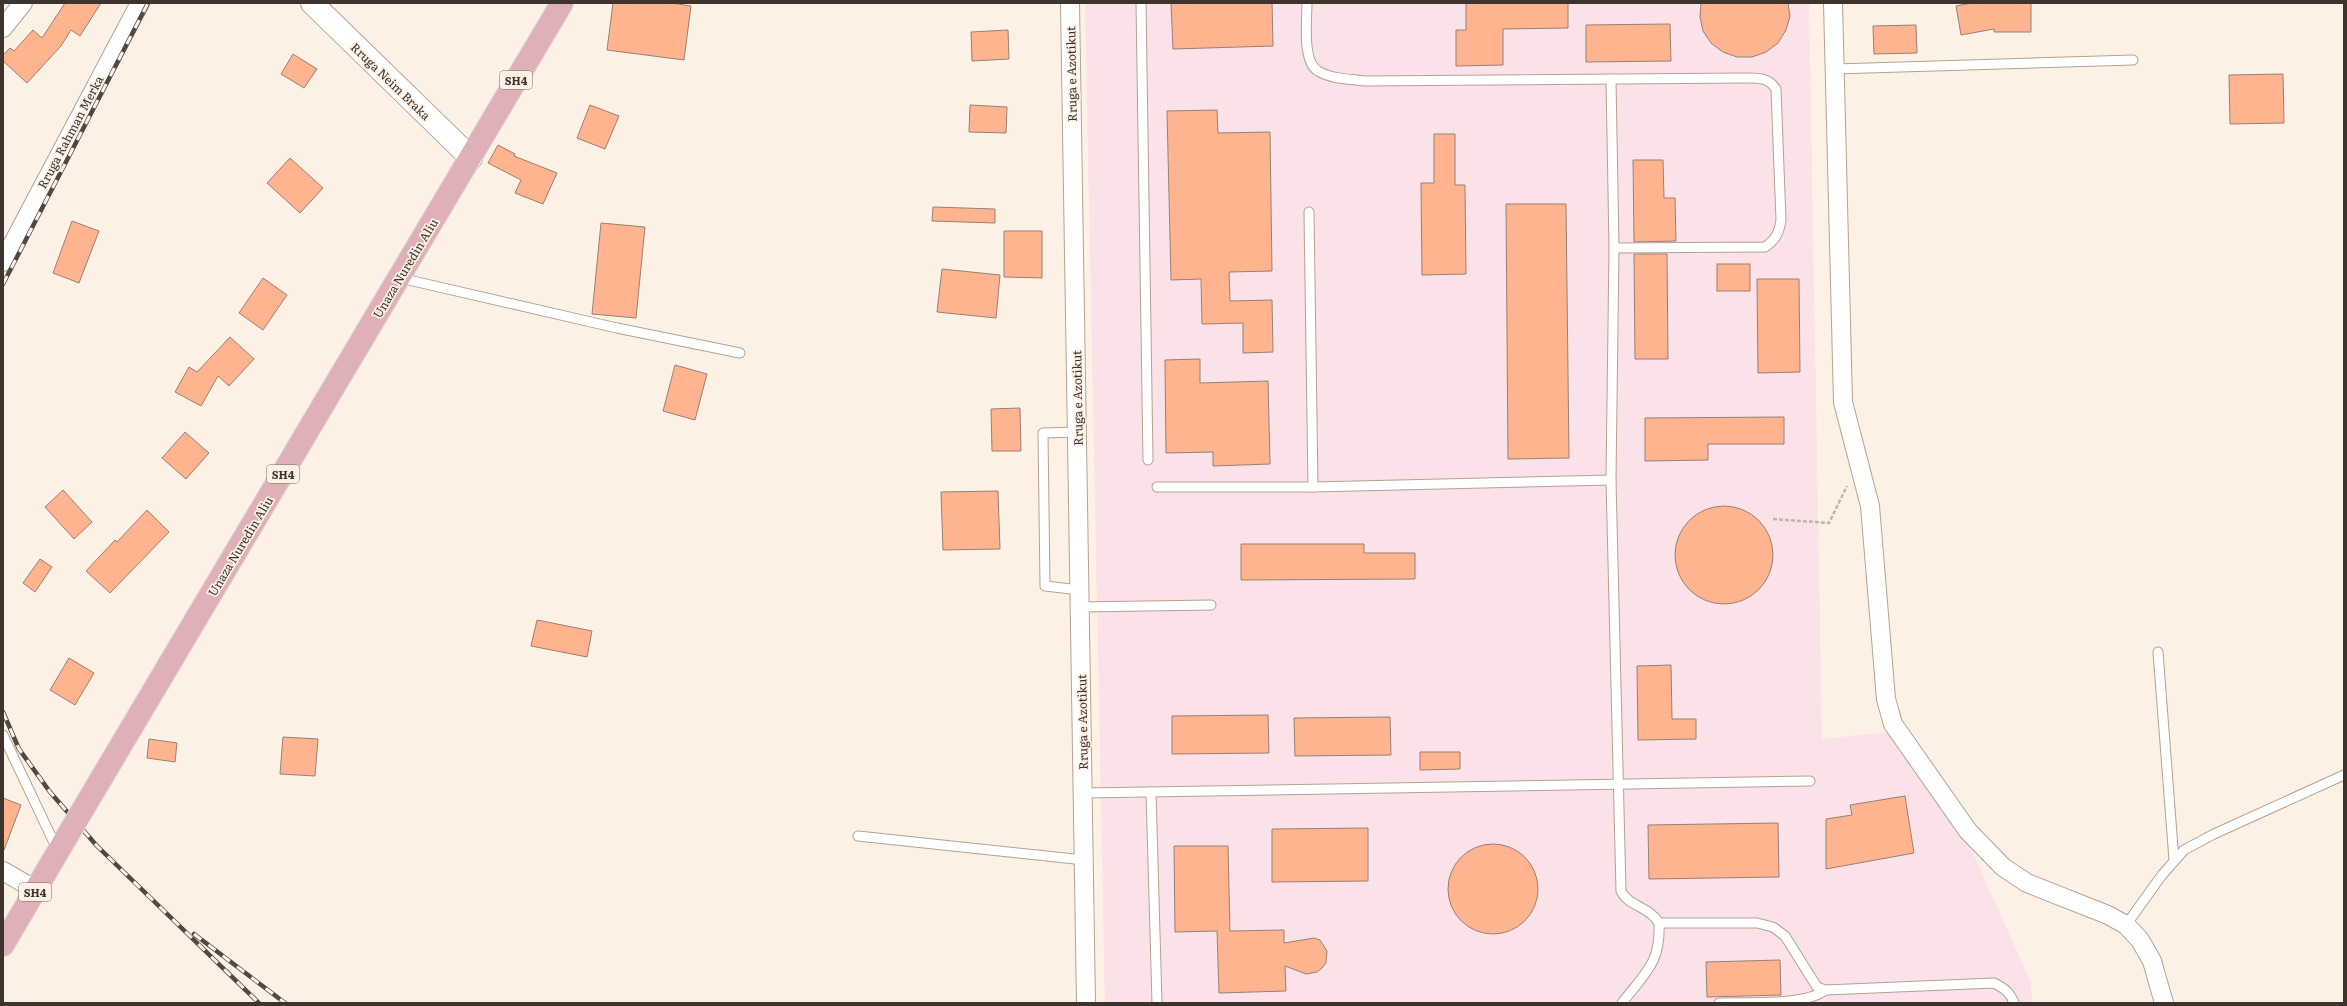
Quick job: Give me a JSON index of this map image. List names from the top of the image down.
{
  "streets": {
    "main road": ["SH4", "Unaza Nuredin Aliu"],
    "street": ["Rruga e Azotikut", "Rruga Neim Braka", "Rruga Rahman Merka"]
  },
  "crossings": [
    ["Rruga Neim Braka", "Unaza Nuredin Aliu"]
  ]
}
